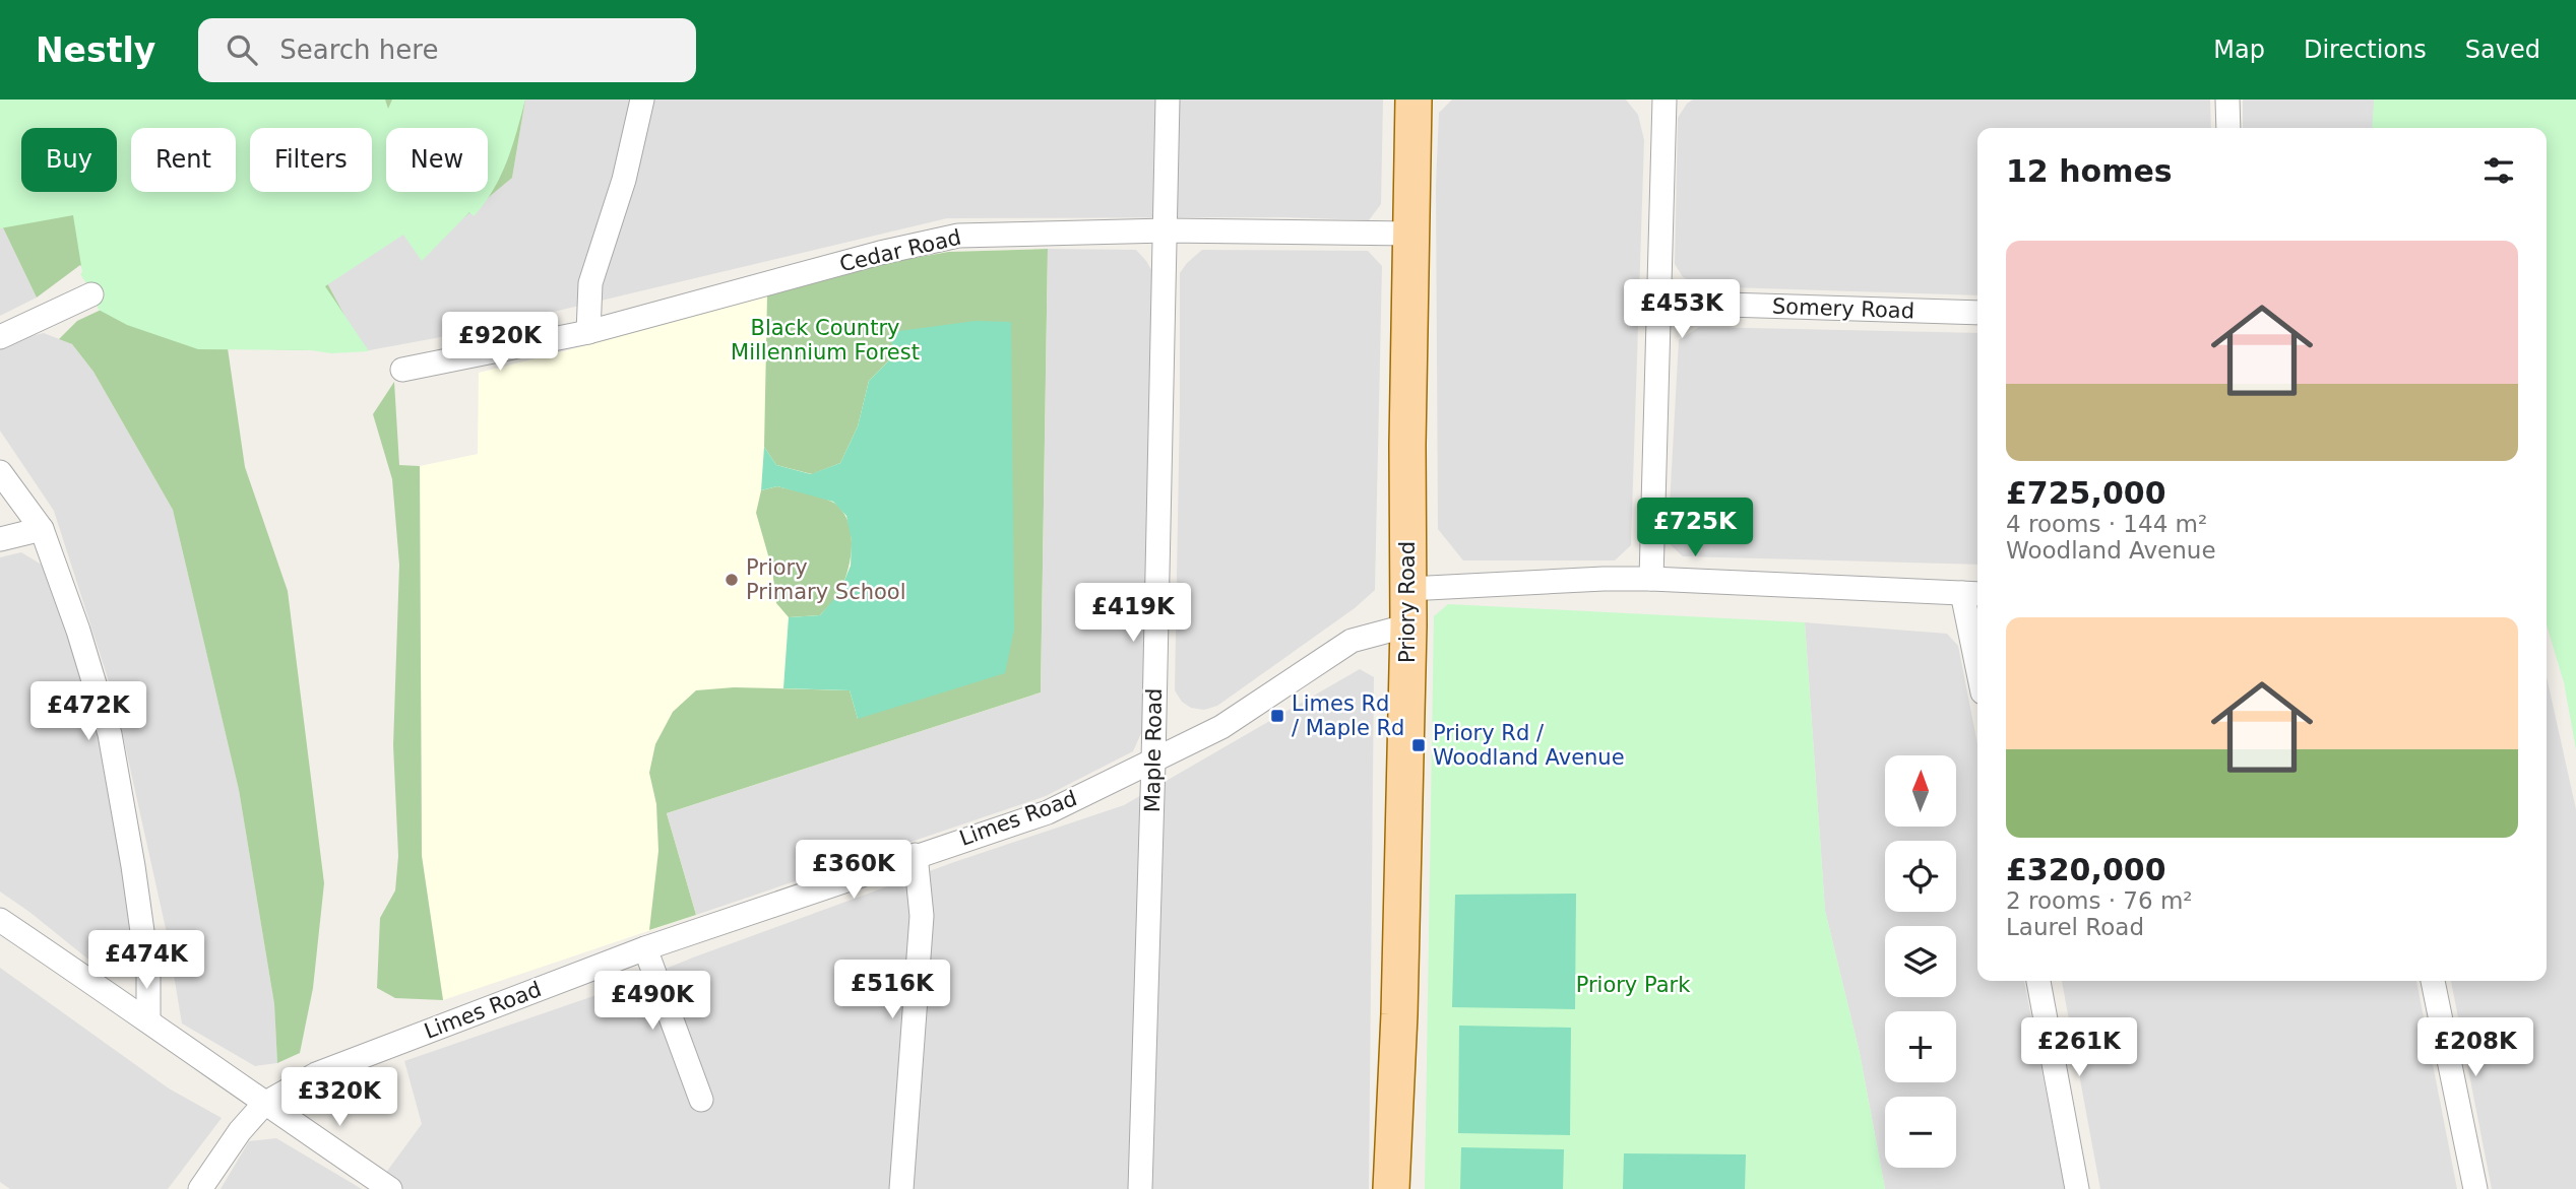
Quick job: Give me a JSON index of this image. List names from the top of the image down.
{
  "streets": {
    "main road": ["Priory Road"],
    "street": [
      "Cedar Road",
      "Somery Road",
      "Maple Road",
      "Limes Road"
    ]
  },
  "crossings": [
    ["Cedar Road", "Priory Road"],
    ["Cedar Road", "Maple Road"],
    ["Priory Road", "Limes Road"],
    ["Maple Road", "Limes Road"]
  ],
  "parks": ["Black Country Millennium Forest", "Priory Park"],
  "places": {
    "other": ["Priory Primary School"],
    "transit": ["Limes Rd / Maple Rd", "Priory Rd / Woodland Avenue"]
  },
  "north": "top",
  "page": {
    "header": "Nestly",
    "search": "Search here",
    "nav": ["Map", "Directions", "Saved"],
    "chip": [
      "Buy",
      "Rent",
      "Filters",
      "New"
    ],
    "heading": "12 homes",
    "list": [
      {
        "name": "£725,000",
        "note": "4 rooms · 144 m² · Woodland Avenue"
      },
      {
        "name": "£320,000",
        "note": "2 rooms · 76 m² · Laurel Road"
      }
    ],
    "price": [
      "£453K",
      "£920K",
      "£725K",
      "£419K",
      "£472K",
      "£360K",
      "£474K",
      "£516K",
      "£490K",
      "£261K",
      "£208K",
      "£320K"
    ],
    "map_buttons": ["+", "−"]
  }
}
